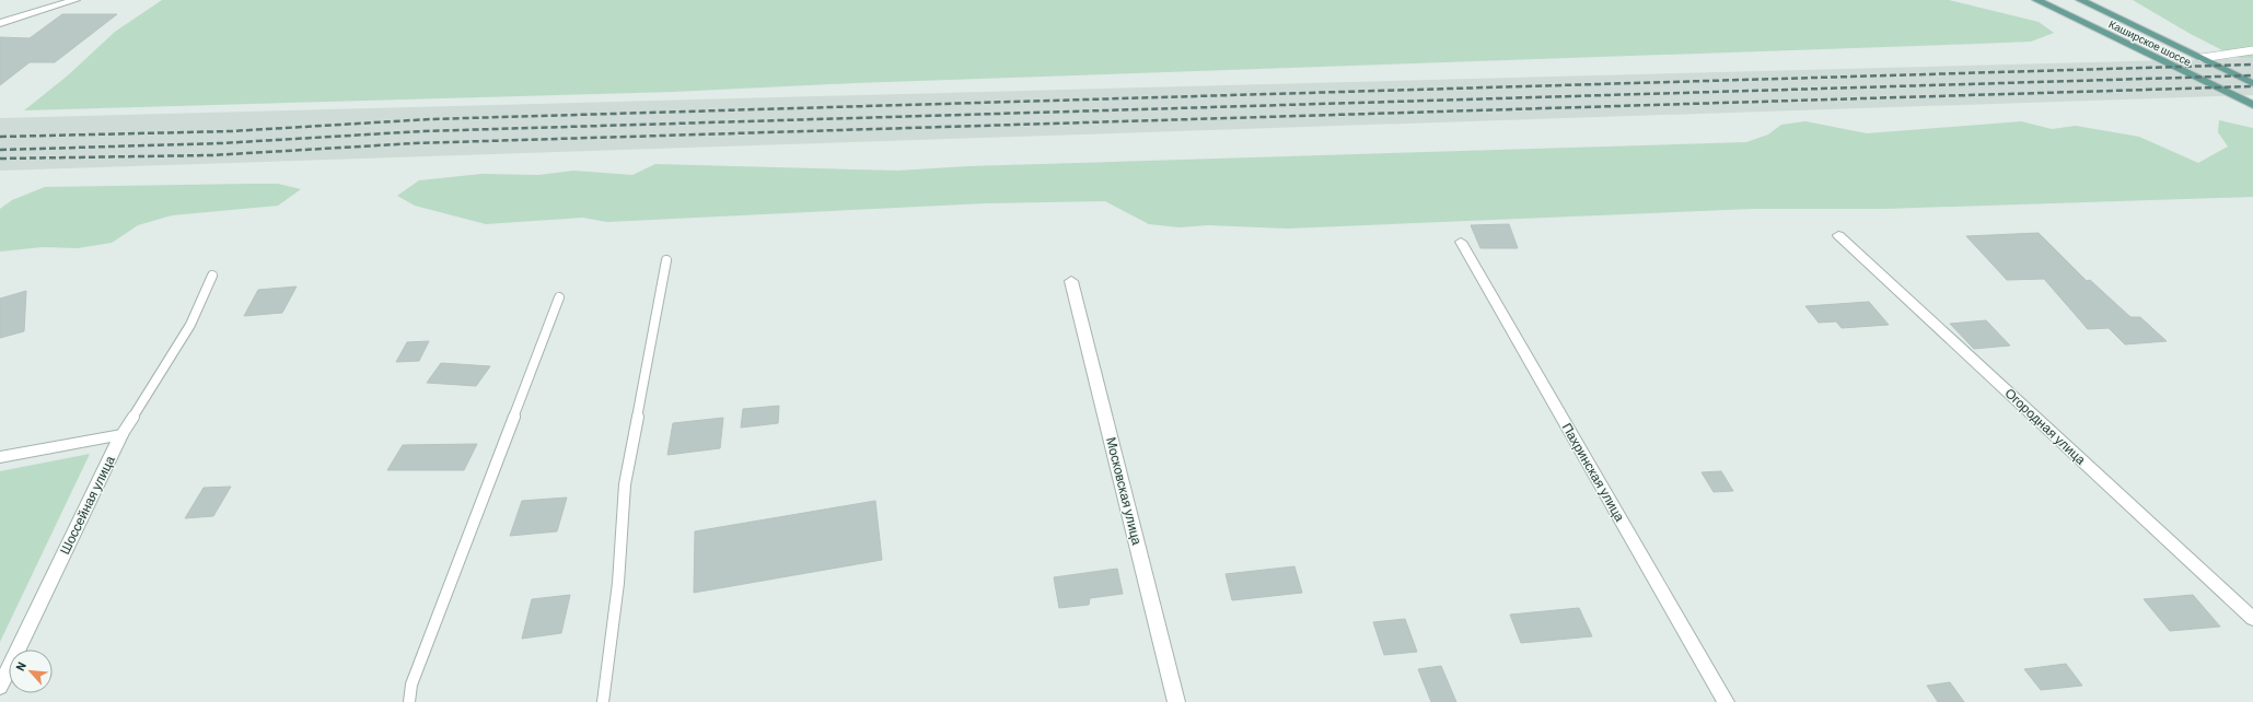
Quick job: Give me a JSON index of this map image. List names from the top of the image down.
{
  "streets": {
    "main road": ["Каширское шоссе"],
    "street": [
      "Огородная улица",
      "Пахринская улица",
      "Московская улица",
      "Шоссейная улица"
    ]
  },
  "north": "top left"
}
